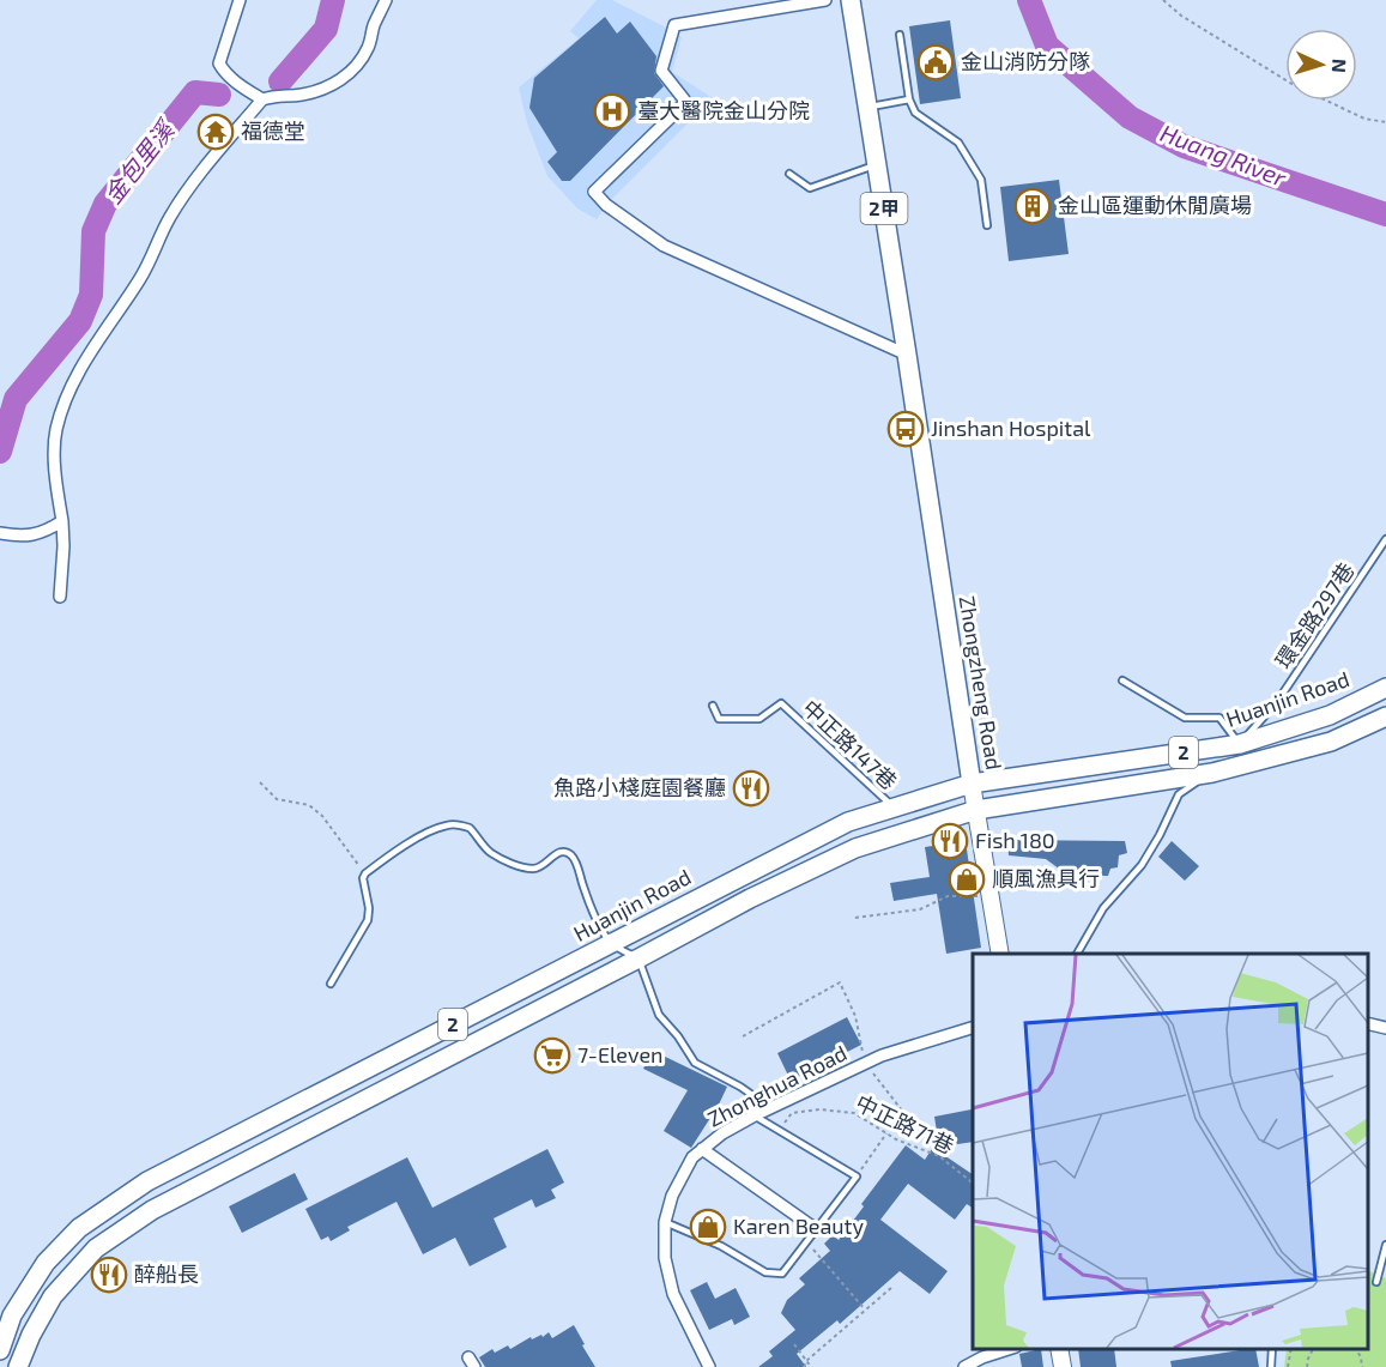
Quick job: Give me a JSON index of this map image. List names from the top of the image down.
{
  "streets": {
    "main road": [
      "2甲",
      "Zhongzheng Road",
      "Huanjin Road",
      "2"
    ],
    "street": ["Zhonghua Road"],
    "lane": ["環金路297巷", "中正路147巷"],
    "path": ["中正路71巷"]
  },
  "crossings": [
    ["2甲", "Zhongzheng Road"],
    ["環金路297巷", "Huanjin Road"],
    ["Zhongzheng Road", "Huanjin Road"],
    ["Zhongzheng Road", "2"],
    ["Huanjin Road", "中正路147巷"]
  ],
  "water": ["Huang River", "金包里溪"],
  "places": {
    "public building": ["金山消防分隊"],
    "hospital": ["臺大醫院金山分院"],
    "temple": ["福德堂"],
    "building": ["金山區運動休閒廣場"],
    "bus stop": ["Jinshan Hospital"],
    "restaurant": ["魚路小棧庭園餐廳", "Fish 180", "醉船長"],
    "shop": ["順風漁具行", "Karen Beauty"],
    "supermarket": ["7-Eleven"]
  },
  "north": "right"
}
